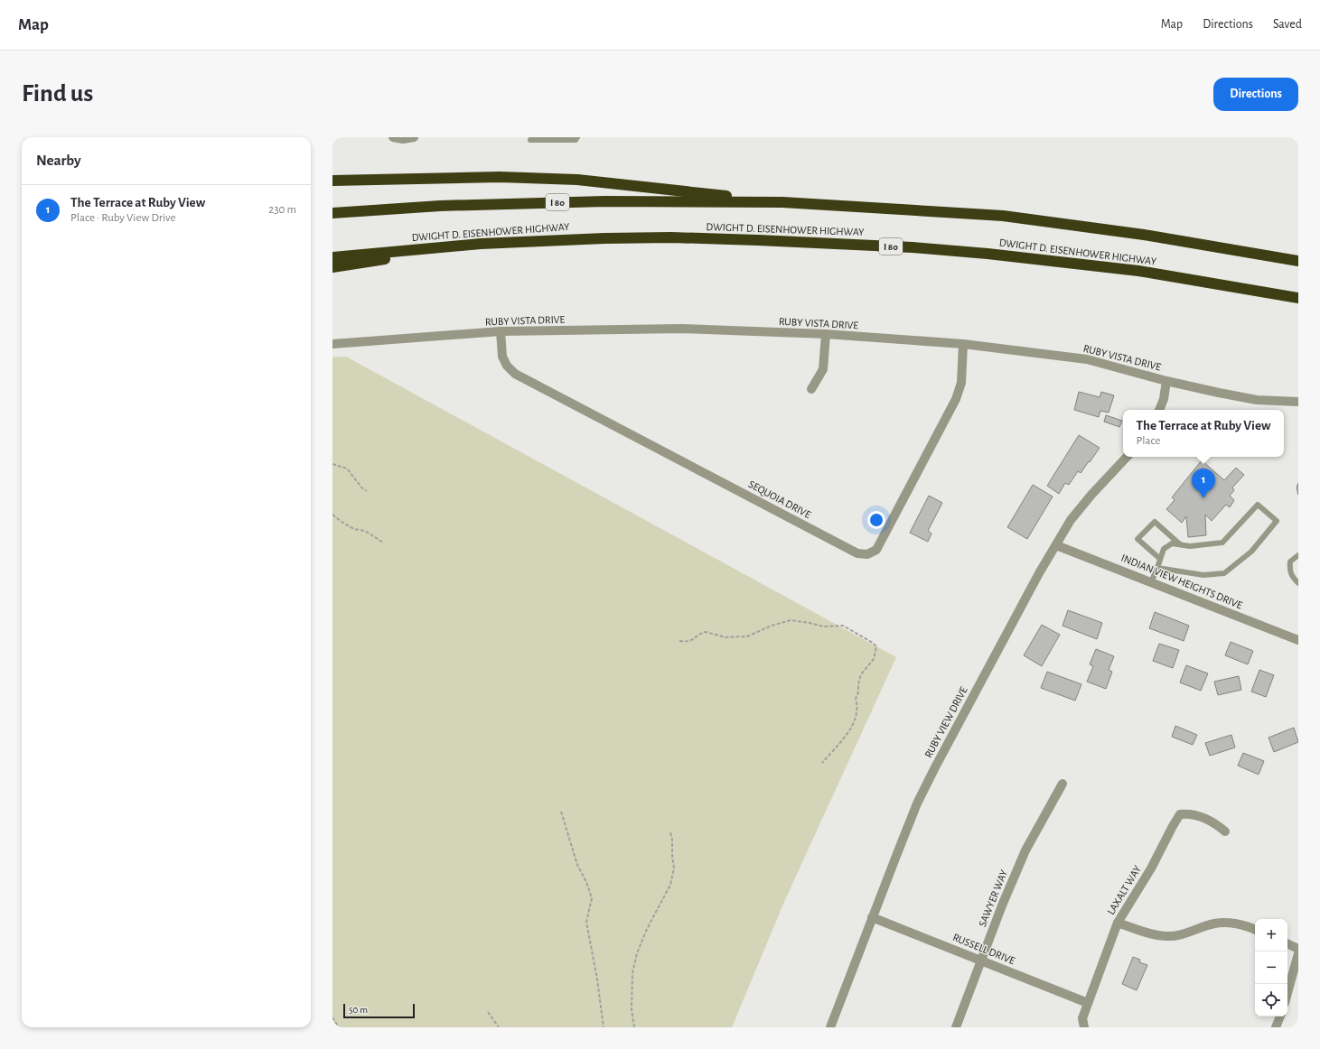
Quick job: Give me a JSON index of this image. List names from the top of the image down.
{
  "streets": {
    "highway": ["I 80", "DWIGHT D. EISENHOWER HIGHWAY"],
    "street": [
      "RUBY VISTA DRIVE",
      "SEQUOIA DRIVE",
      "INDIAN VIEW HEIGHTS DRIVE",
      "RUBY VIEW DRIVE",
      "LAXALT WAY",
      "SAWYER WAY",
      "RUSSELL DRIVE"
    ]
  },
  "crossings": [
    ["RUBY VISTA DRIVE", "SEQUOIA DRIVE"],
    ["INDIAN VIEW HEIGHTS DRIVE", "RUBY VIEW DRIVE"],
    ["RUBY VIEW DRIVE", "RUSSELL DRIVE"],
    ["LAXALT WAY", "RUSSELL DRIVE"],
    ["SAWYER WAY", "RUSSELL DRIVE"]
  ],
  "scale_bar": "50 m",
  "page": {
    "header": "Map",
    "nav": ["Map", "Directions", "Saved"],
    "buttons": "Directions",
    "title": "Find us",
    "heading": "Nearby",
    "list": [
      {
        "mark": "1",
        "name": "The Terrace at Ruby View",
        "note": "Place · Ruby View Drive",
        "value": "230 m"
      }
    ],
    "popup": ["The Terrace at Ruby View", "Place"],
    "pins": "1",
    "map_buttons": ["+", "−"],
    "scale": "50 m"
  }
}
